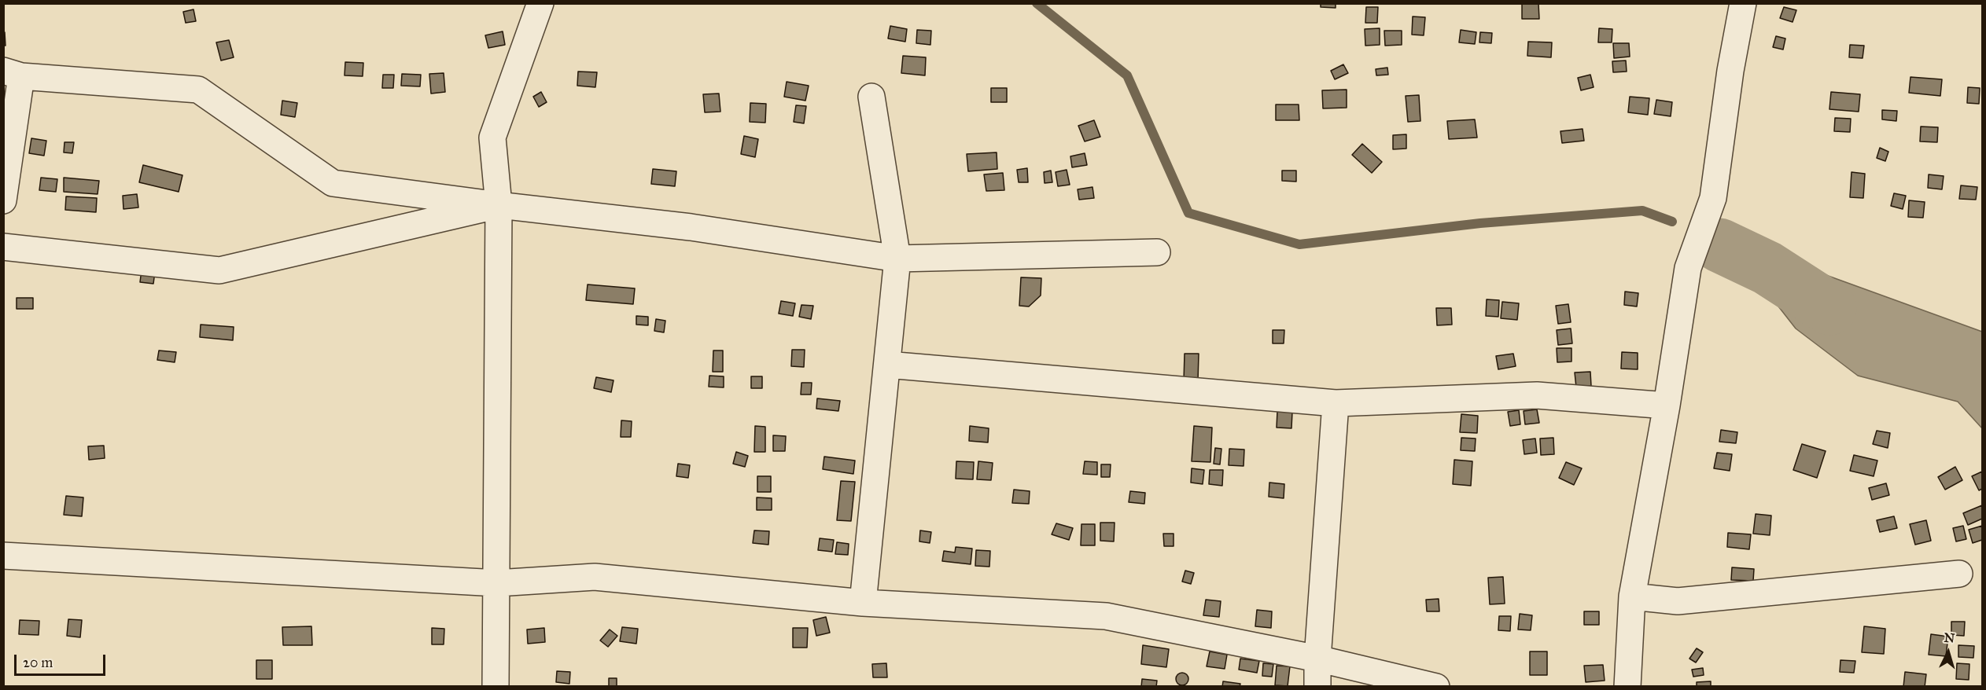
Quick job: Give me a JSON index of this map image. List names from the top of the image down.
{
  "scale_bar": "20 m",
  "north": "top"
}
